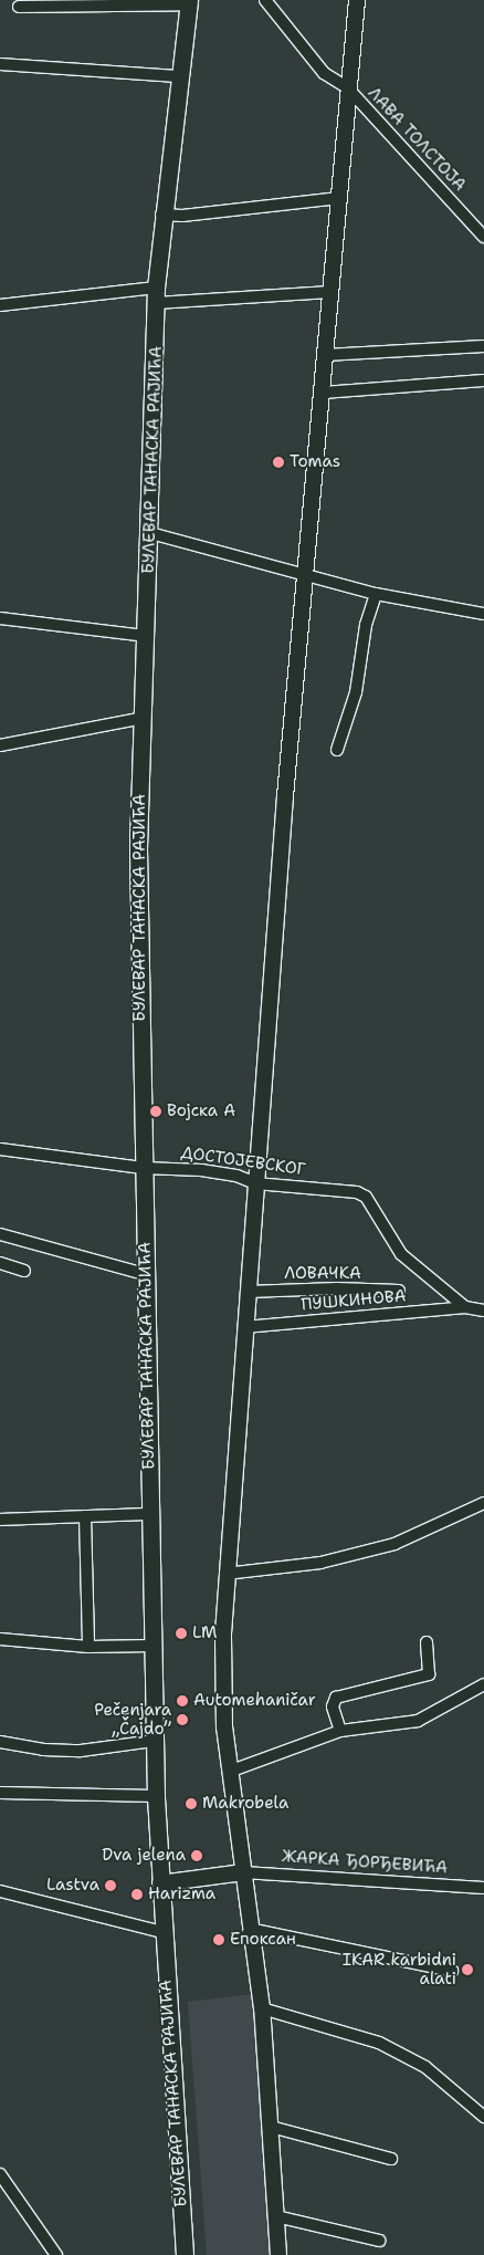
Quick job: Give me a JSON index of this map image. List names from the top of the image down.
{
  "streets": {
    "main road": ["БУЛЕВАР ТАНАСКА РАЈИЋА"],
    "street": [
      "ЛАВА ТОЛСТОЈА",
      "ДОСТОЈЕВСКОГ",
      "ЛОВАЧКА",
      "ПУШКИНОВА",
      "ЖАРКА ЂОРЂЕВИЋА"
    ]
  },
  "crossings": [
    ["БУЛЕВАР ТАНАСКА РАЈИЋА", "ДОСТОЈЕВСКОГ"],
    ["ДОСТОЈЕВСКОГ", "ПУШКИНОВА"]
  ],
  "places": [
    "Tomas",
    "Војска А",
    "LM",
    "Automehaničar",
    "Pečenjara „Čajdo”",
    "Makrobela",
    "Dva jelena",
    "Lastva",
    "Harizma",
    "Епоксан",
    "IKAR karbidni alati"
  ]
}
